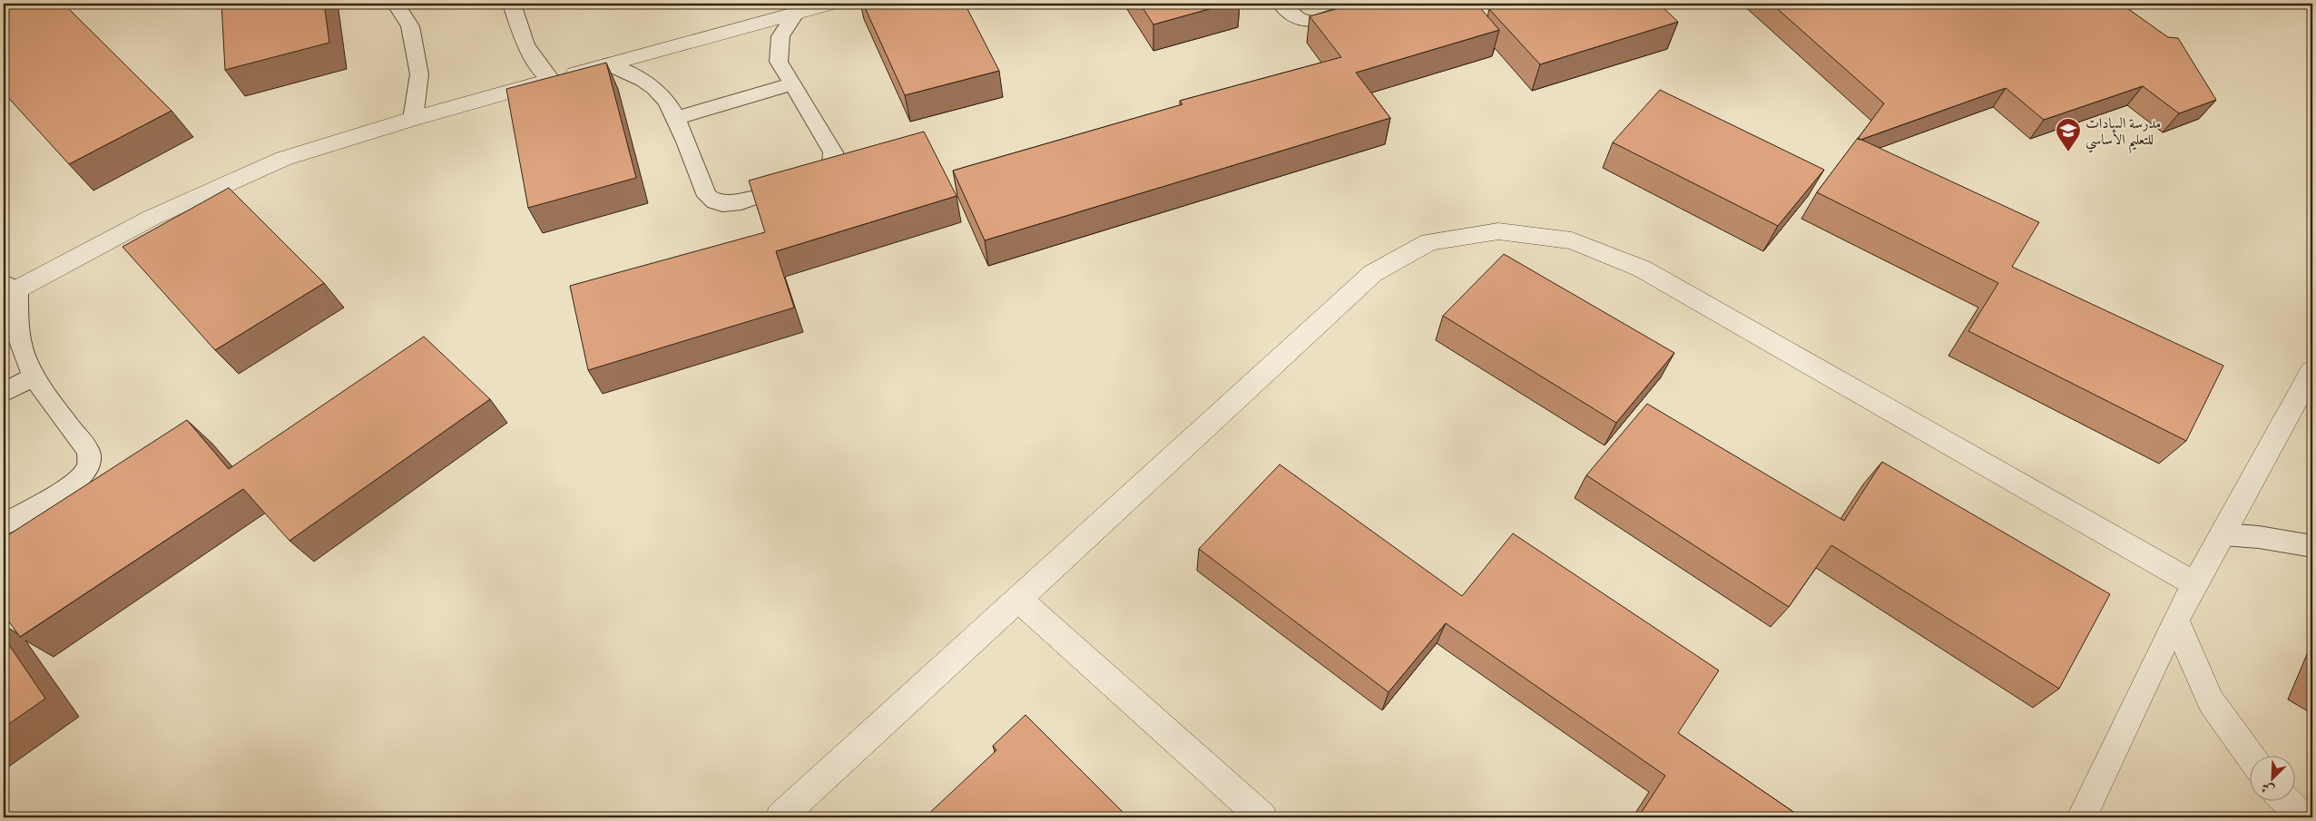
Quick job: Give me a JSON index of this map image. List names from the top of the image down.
{
  "places": {
    "school or university": ["مدرسة السادات للتعليم الأساسي"]
  },
  "north": "bottom left"
}
